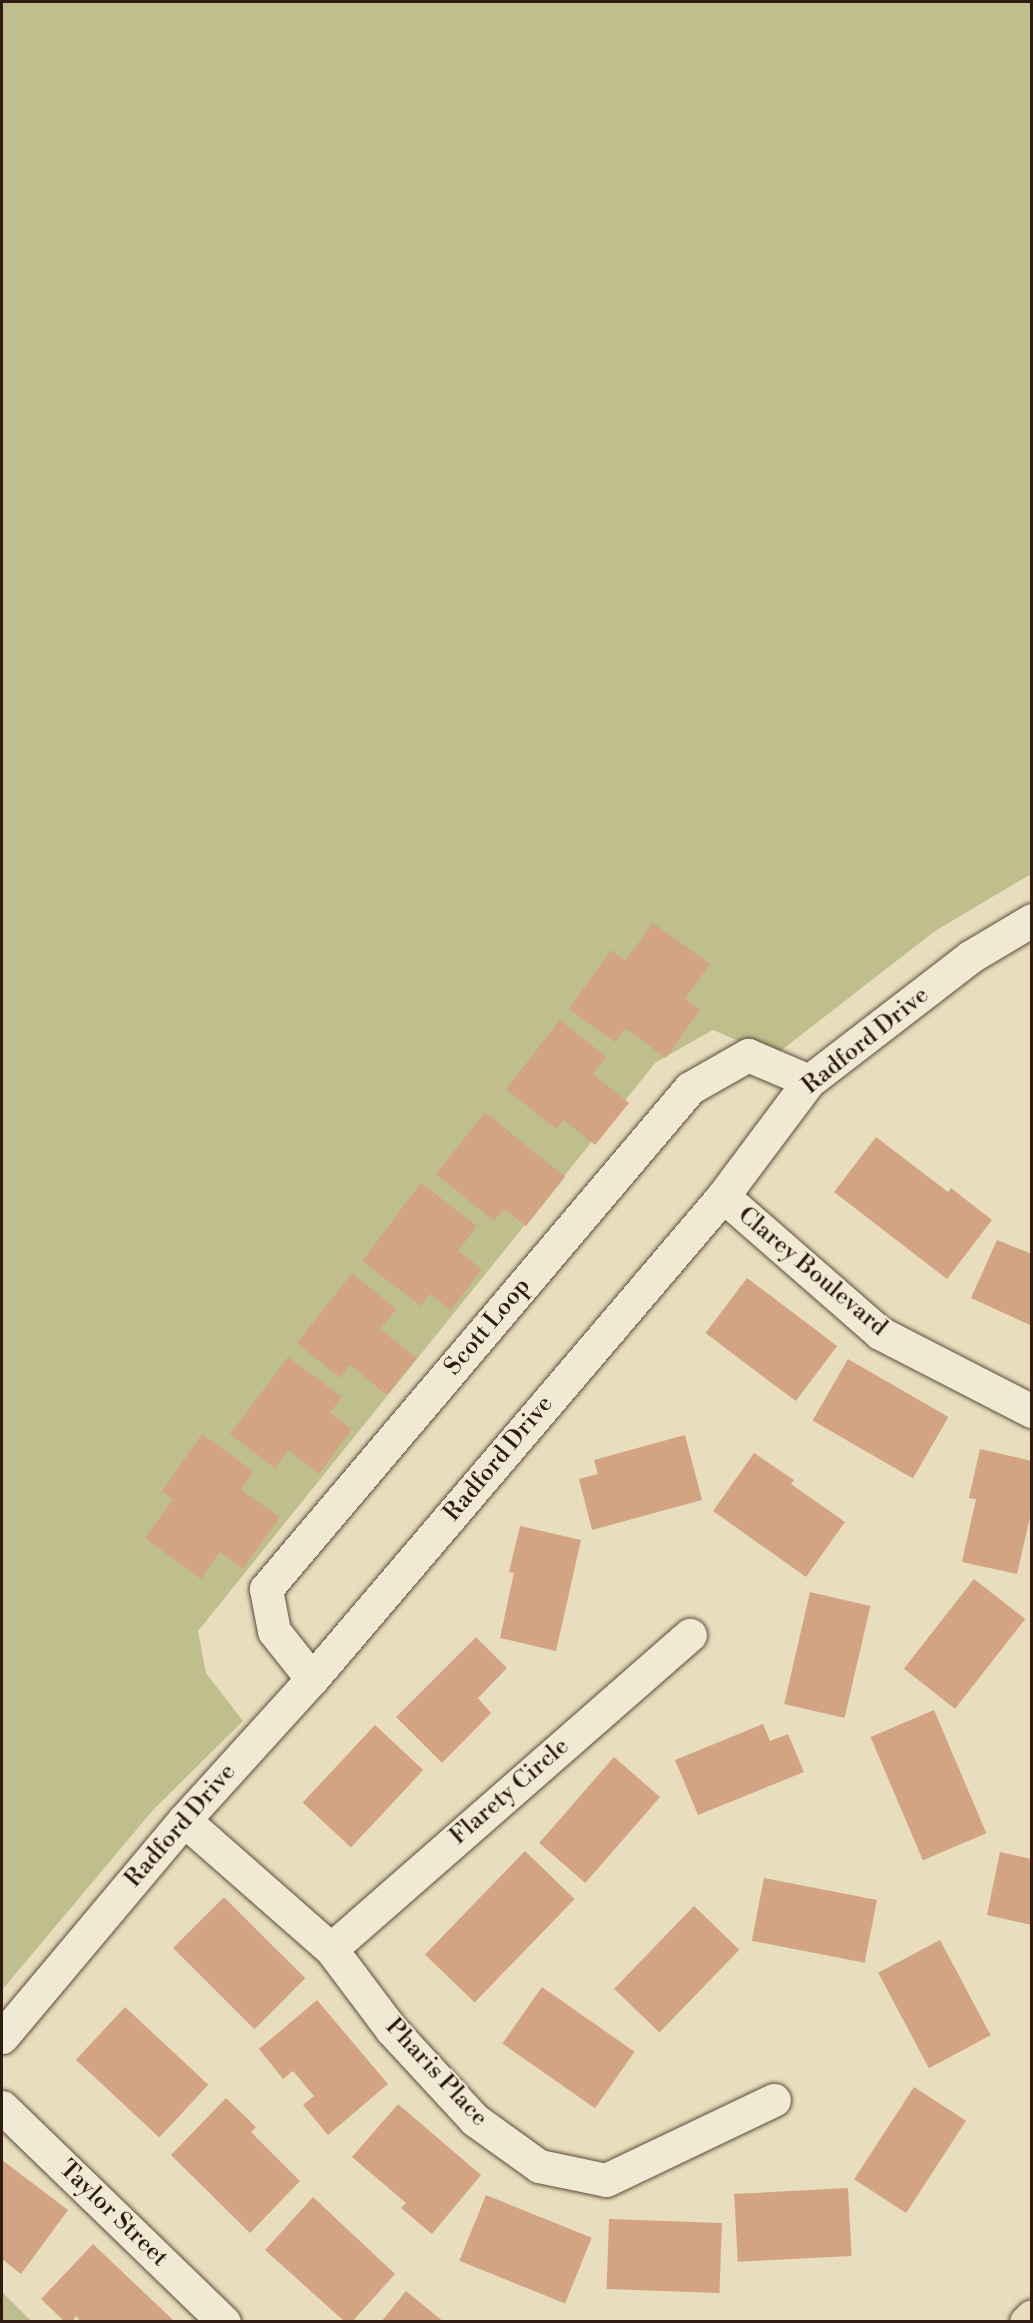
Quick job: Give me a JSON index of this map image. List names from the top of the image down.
{
  "streets": {
    "street": [
      "Radford Drive",
      "Clarey Boulevard",
      "Scott Loop",
      "Flarety Circle",
      "Pharis Place",
      "Taylor Street"
    ]
  },
  "crossings": [
    ["Radford Drive", "Clarey Boulevard"],
    ["Radford Drive", "Scott Loop"],
    ["Radford Drive", "Pharis Place"],
    ["Flarety Circle", "Pharis Place"]
  ]
}
